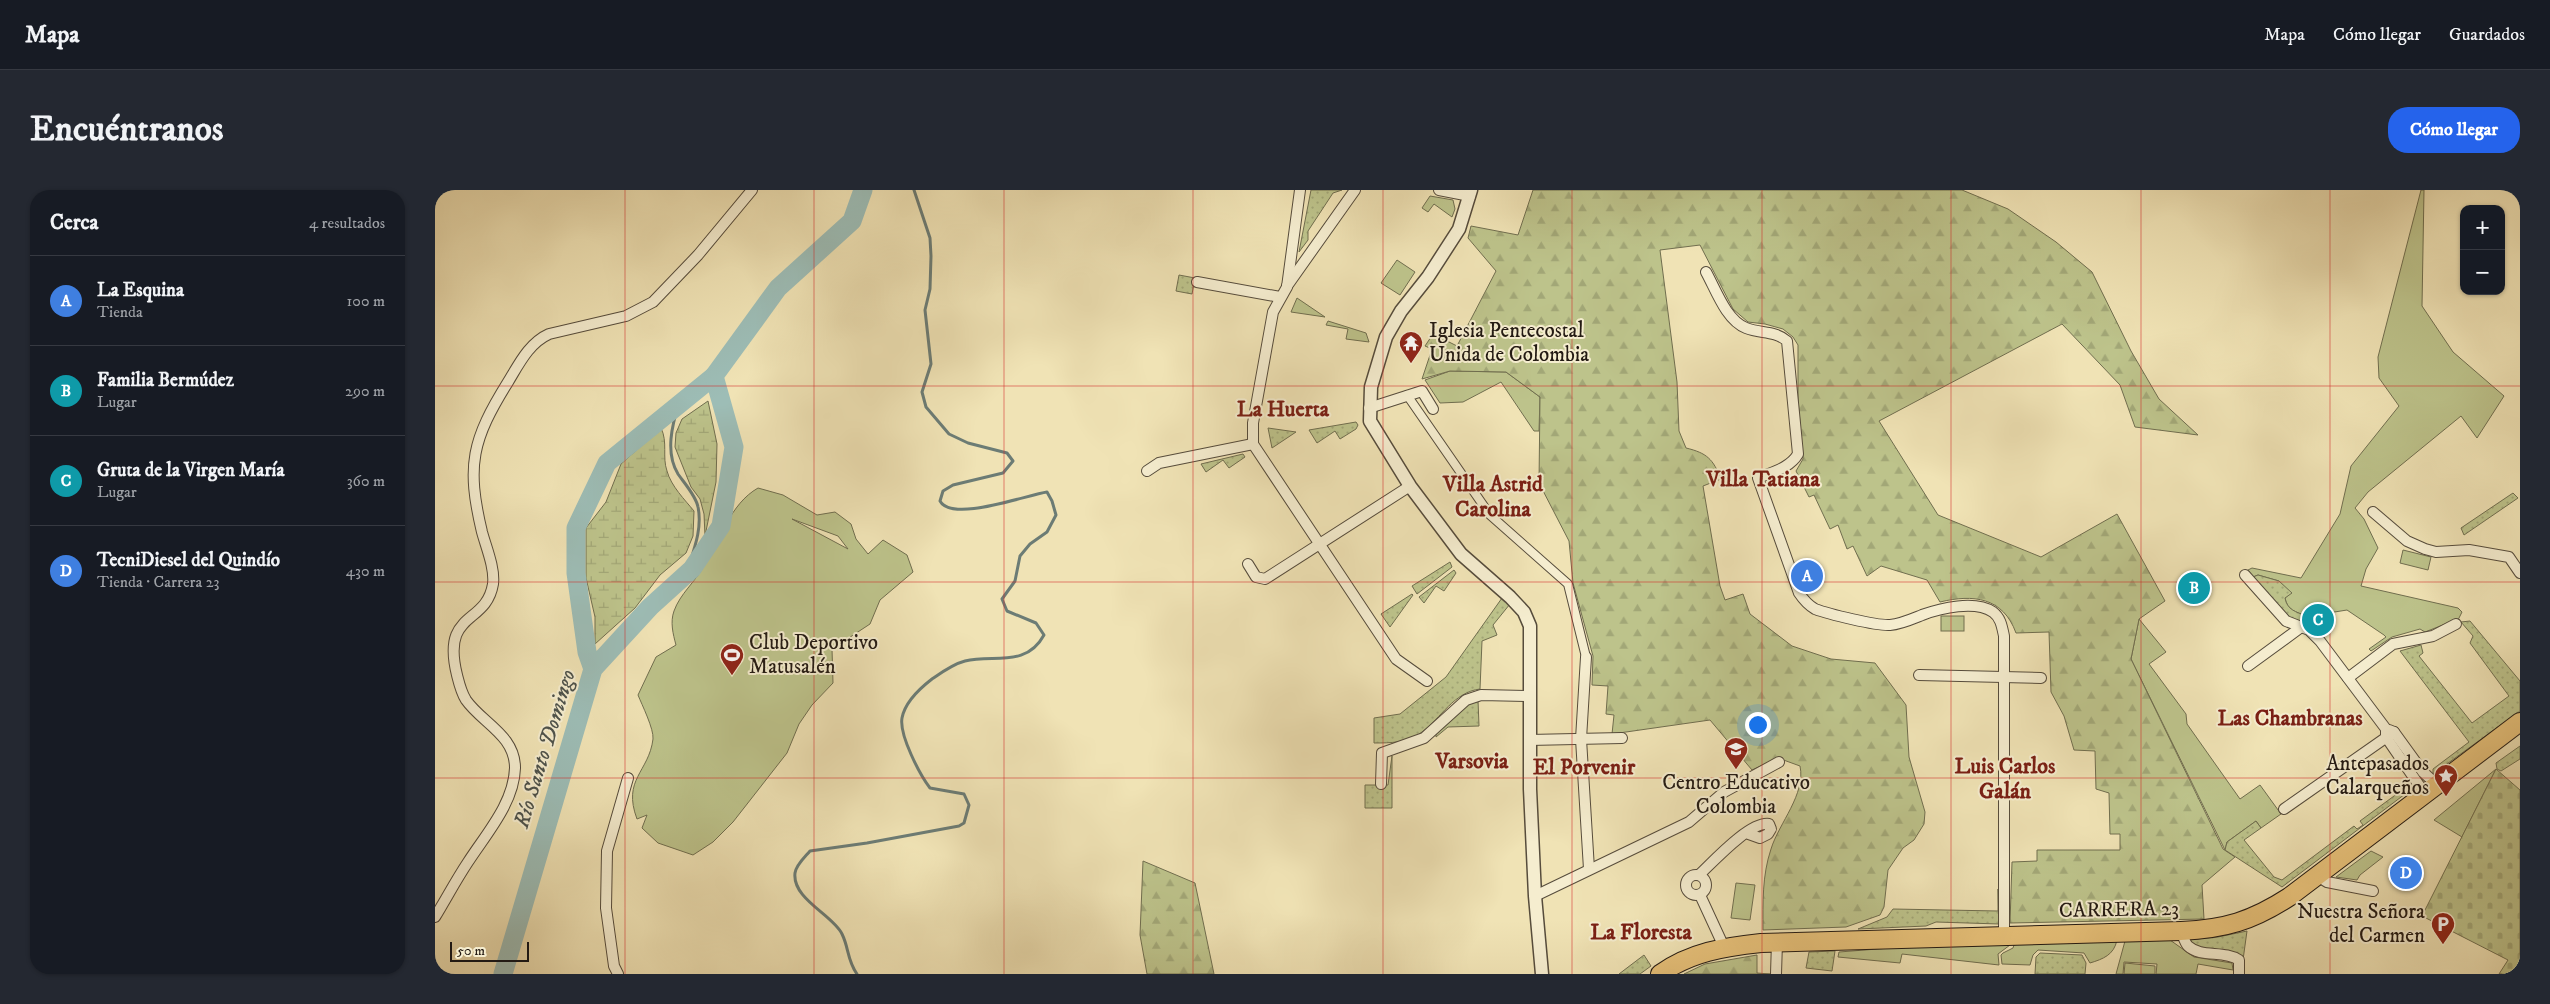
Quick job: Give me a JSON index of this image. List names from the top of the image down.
{
  "streets": {
    "highway": ["CARRERA 23"]
  },
  "districts": [
    "La Huerta",
    "Villa Tatiana",
    "Villa Astrid Carolina",
    "Las Chambranas",
    "Varsovia",
    "Luis Carlos Galán",
    "El Porvenir",
    "La Floresta"
  ],
  "water": ["Río Santo Domingo"],
  "places": {
    "temple": ["Iglesia Pentecostal Unida de Colombia"],
    "sports": ["Club Deportivo Matusalén"],
    "school or university": ["Centro Educativo Colombia"],
    "place": ["Antepasados Calarqueños"],
    "parking": ["Nuestra Señora del Carmen"]
  },
  "scale_bar": "50 m",
  "page": {
    "header": "Mapa",
    "nav": ["Mapa", "Cómo llegar", "Guardados"],
    "buttons": "Cómo llegar",
    "title": "Encuéntranos",
    "heading": ["Cerca", "4 resultados"],
    "map_buttons": ["+", "−"],
    "list": [
      {
        "mark": "A",
        "name": "La Esquina",
        "note": "Tienda",
        "value": "100 m"
      },
      {
        "mark": "B",
        "name": "Familia Bermúdez",
        "note": "Lugar",
        "value": "290 m"
      },
      {
        "mark": "C",
        "name": "Gruta de la Virgen María",
        "note": "Lugar",
        "value": "360 m"
      },
      {
        "mark": "D",
        "name": "TecniDiesel del Quindío",
        "note": "Tienda · Carrera 23",
        "value": "430 m"
      }
    ],
    "pins": [
      "A",
      "B",
      "C",
      "D"
    ],
    "scale": "50 m"
  }
}
